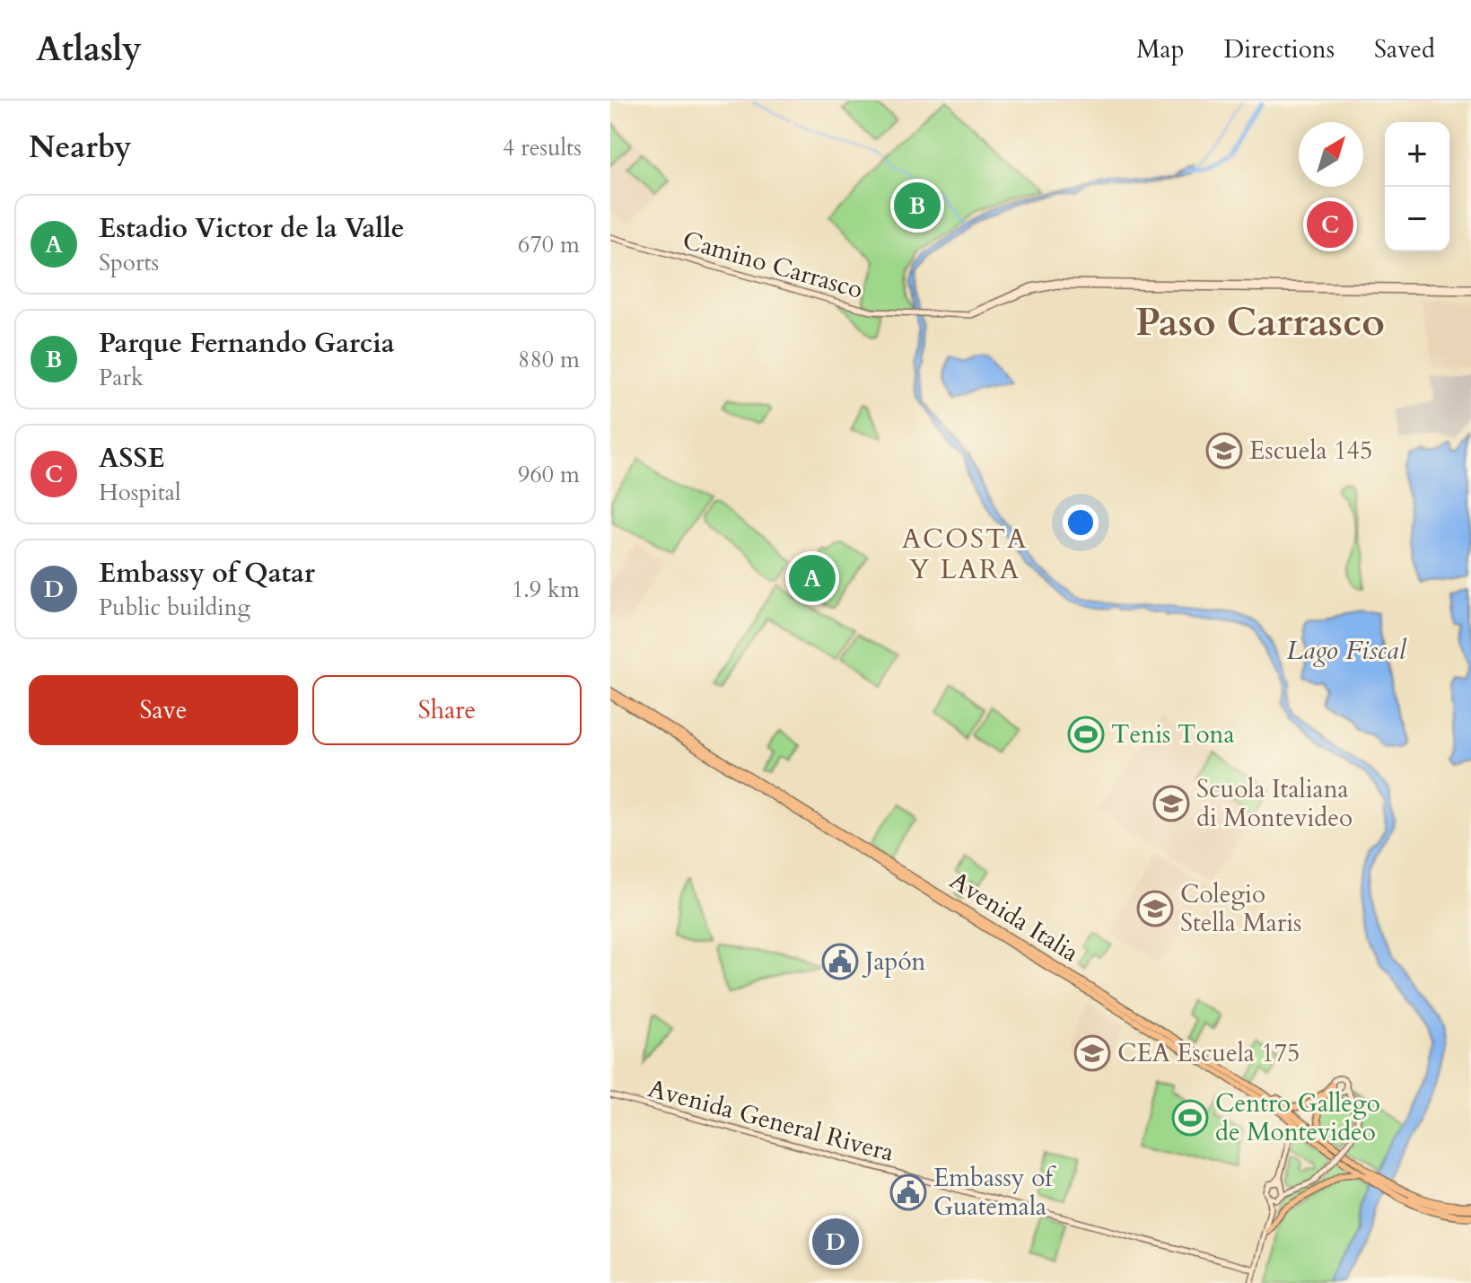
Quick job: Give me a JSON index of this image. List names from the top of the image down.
{
  "streets": {
    "highway": ["Avenida Italia"],
    "main road": ["Camino Carrasco", "Avenida General Rivera"]
  },
  "districts": ["Paso Carrasco", "ACOSTA Y LARA"],
  "water": ["Lago Fiscal"],
  "places": {
    "school or university": [
      "Escuela 145",
      "Scuola Italiana di Montevideo",
      "Colegio Stella Maris",
      "CEA Escuela 175"
    ],
    "sports": ["Tenis Tona", "Centro Gallego de Montevideo"],
    "public building": ["Japón", "Embassy of Guatemala"]
  },
  "north": "top right",
  "page": {
    "header": "Atlasly",
    "nav": ["Map", "Directions", "Saved"],
    "heading": ["Nearby", "4 results"],
    "map_buttons": ["+", "−"],
    "pins": [
      "B",
      "C",
      "A",
      "D"
    ],
    "list": [
      {
        "mark": "A",
        "name": "Estadio Victor de la Valle",
        "note": "Sports",
        "value": "670 m"
      },
      {
        "mark": "B",
        "name": "Parque Fernando Garcia",
        "note": "Park",
        "value": "880 m"
      },
      {
        "mark": "C",
        "name": "ASSE",
        "note": "Hospital",
        "value": "960 m"
      },
      {
        "mark": "D",
        "name": "Embassy of Qatar",
        "note": "Public building",
        "value": "1.9 km"
      }
    ],
    "buttons": ["Save", "Share"]
  }
}
